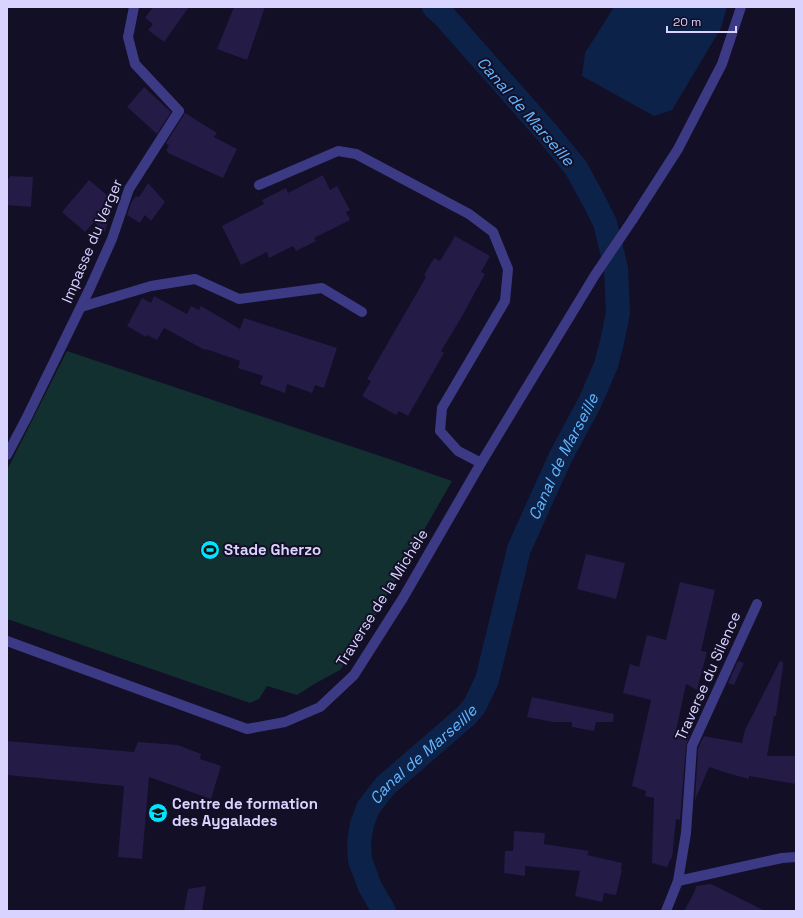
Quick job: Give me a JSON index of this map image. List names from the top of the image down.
{
  "streets": {
    "street": ["Impasse du Verger", "Traverse de la Michèle", "Traverse du Silence"]
  },
  "water": ["Canal de Marseille"],
  "places": {
    "sports": ["Stade Gherzo"],
    "school or university": ["Centre de formation des Aygalades"]
  },
  "scale_bar": "20 m"
}
